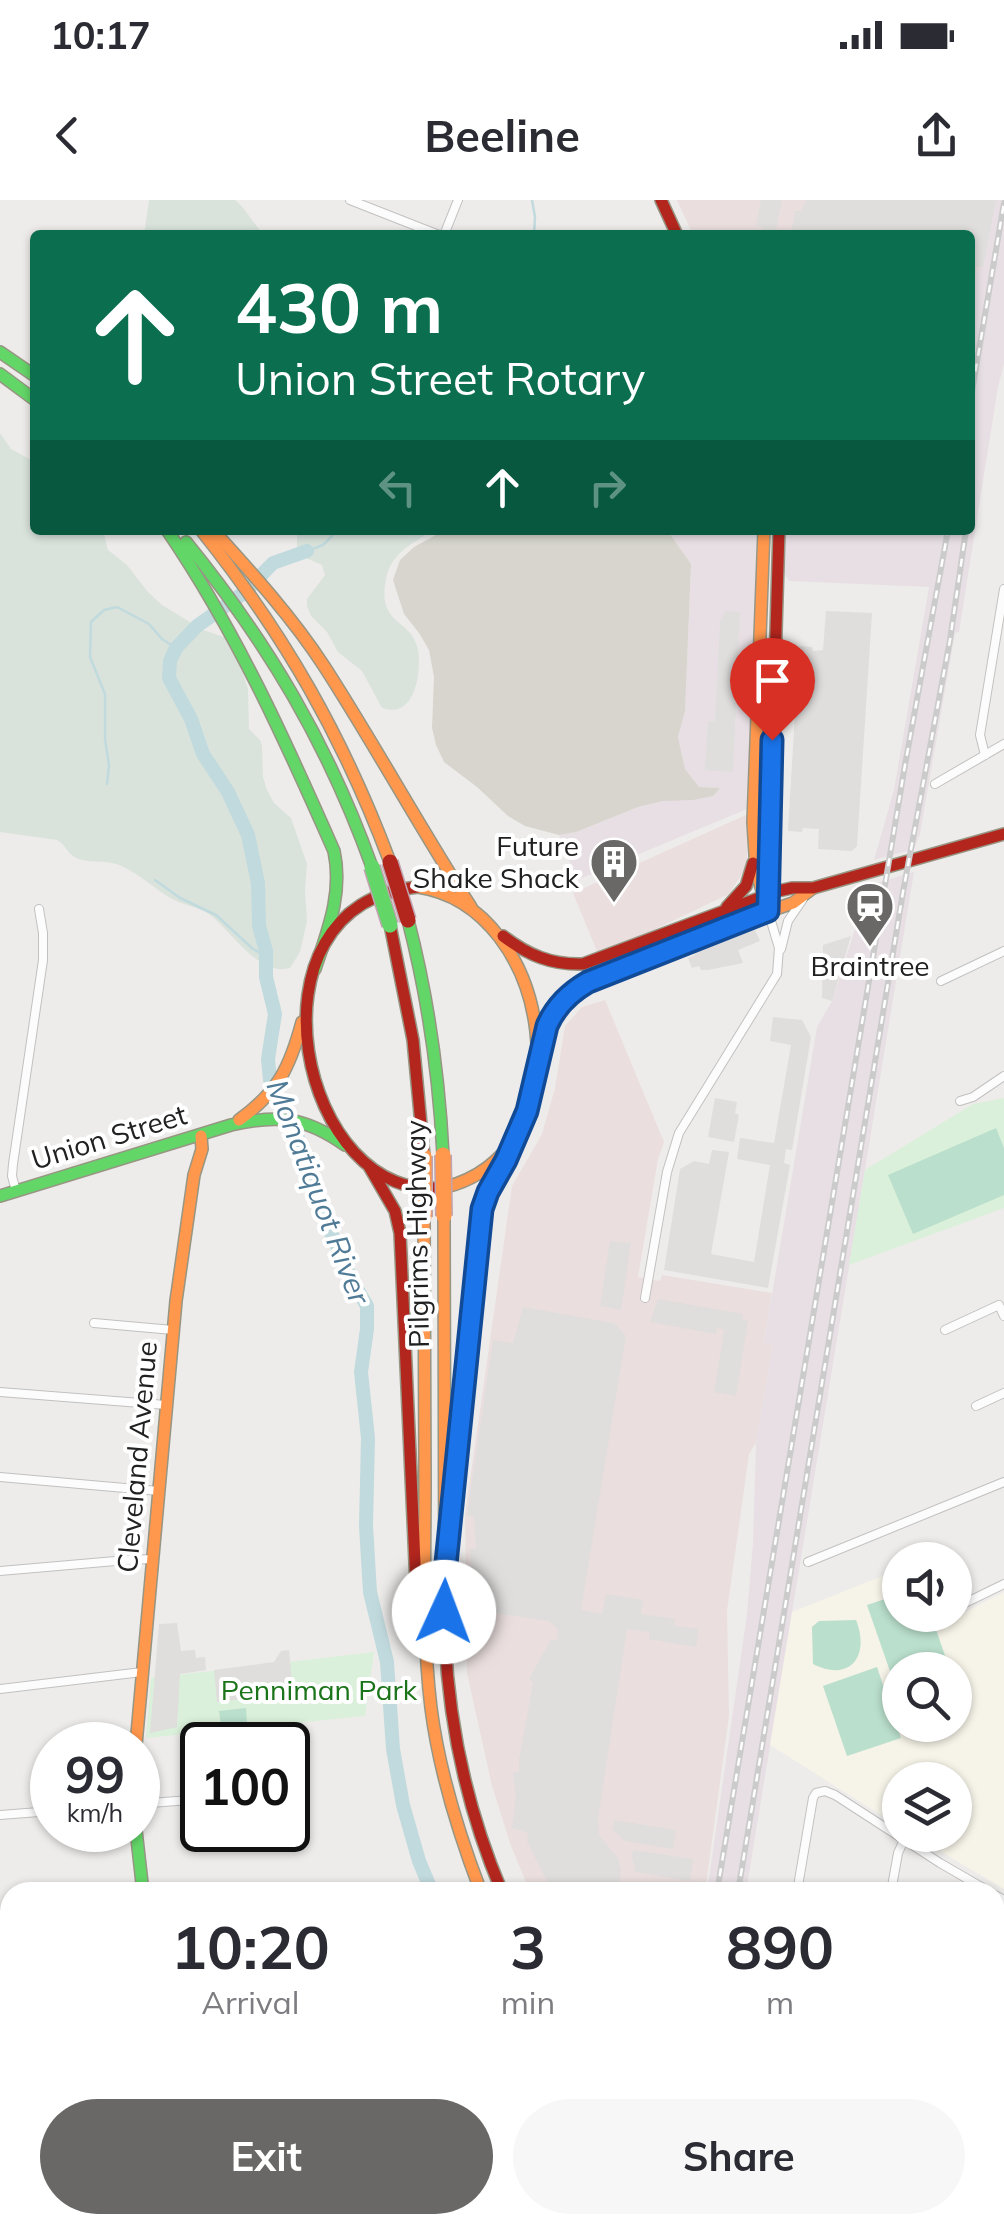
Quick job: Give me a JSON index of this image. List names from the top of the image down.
{
  "streets": {
    "main road": ["Union Street", "Pilgrims Highway", "Cleveland Avenue"]
  },
  "crossings": [
    ["Union Street", "Cleveland Avenue"]
  ],
  "water": ["Monatiquot River"],
  "parks": ["Penniman Park"],
  "places": {
    "building": ["Future Shake Shack"],
    "station": ["Braintree"]
  },
  "page": {
    "status": "10:17",
    "header": "Beeline",
    "turn": ["430 m", "Union Street Rotary"],
    "speed": "99 km/h",
    "limit": "100",
    "eta": [
      "10:20",
      "Arrival",
      "3",
      "min",
      "890",
      "m"
    ],
    "buttons": ["Exit", "Share"]
  }
}
